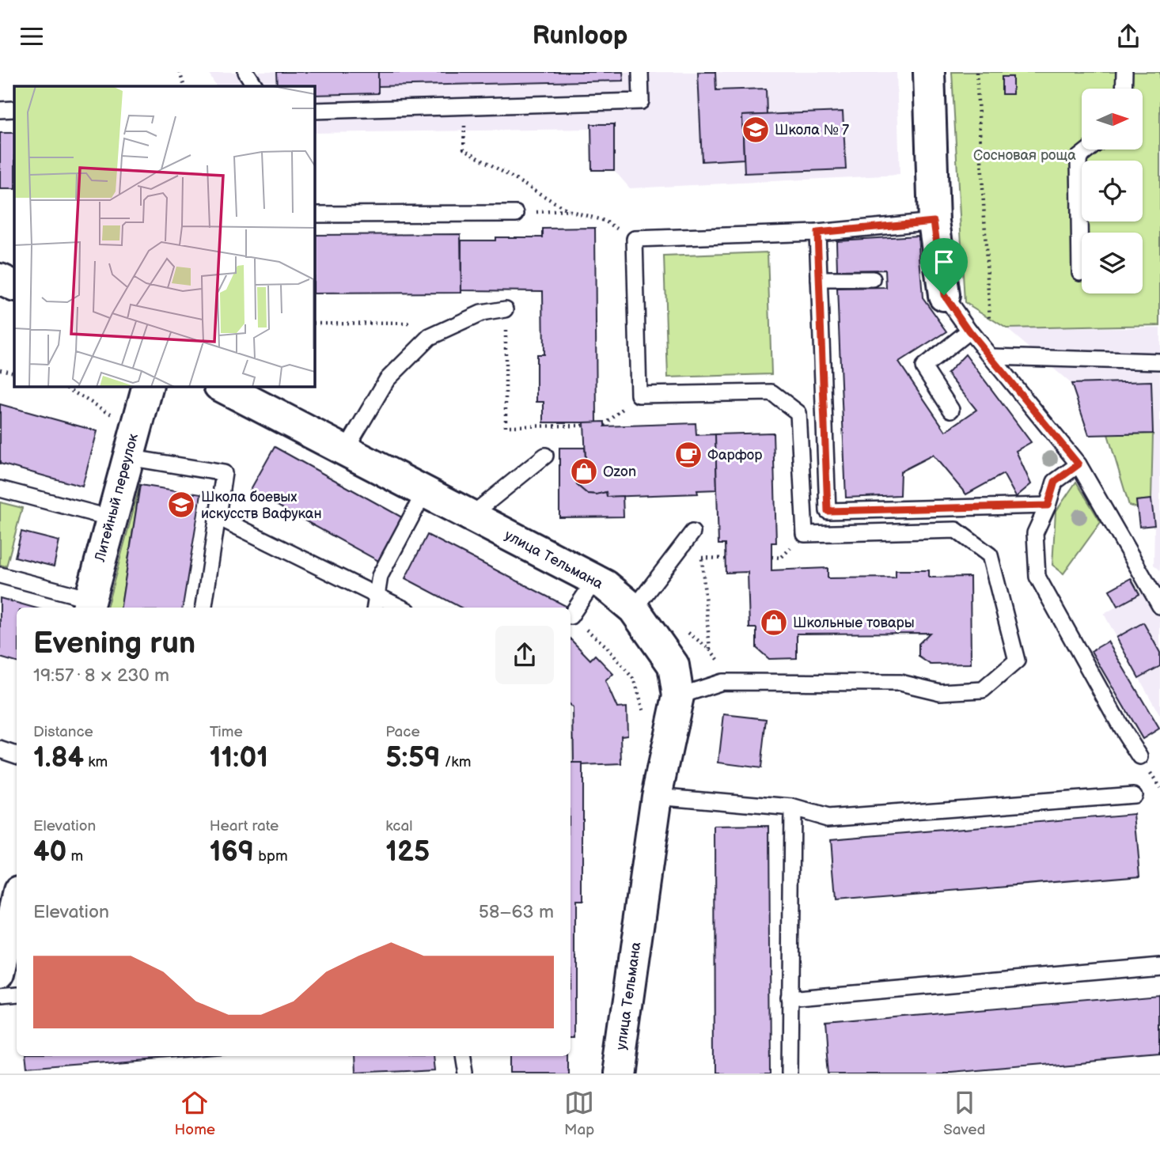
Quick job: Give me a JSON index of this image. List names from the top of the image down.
{
  "streets": {
    "street": ["Литейный переулок", "улица Тельмана"]
  },
  "parks": ["Сосновая роща"],
  "places": {
    "school or university": ["Школа № 7", "Школа боевых искусств Вафукан"],
    "cafe": ["Фарфор"],
    "shop": ["Ozon", "Школьные товары"]
  },
  "north": "right",
  "page": {
    "header": "Runloop",
    "heading": ["Evening run", "19:57 · 8 × 230 m"],
    "stats": [
      ["Distance", "1.84 km"],
      ["Time", "11:01"],
      ["Pace", "5:59 /km"],
      ["Elevation", "40 m"],
      ["Heart rate", "169 bpm"],
      ["kcal", "125"]
    ],
    "chart": ["Elevation", "58–63 m"],
    "tabs": ["Home", "Map", "Saved"]
  }
}
